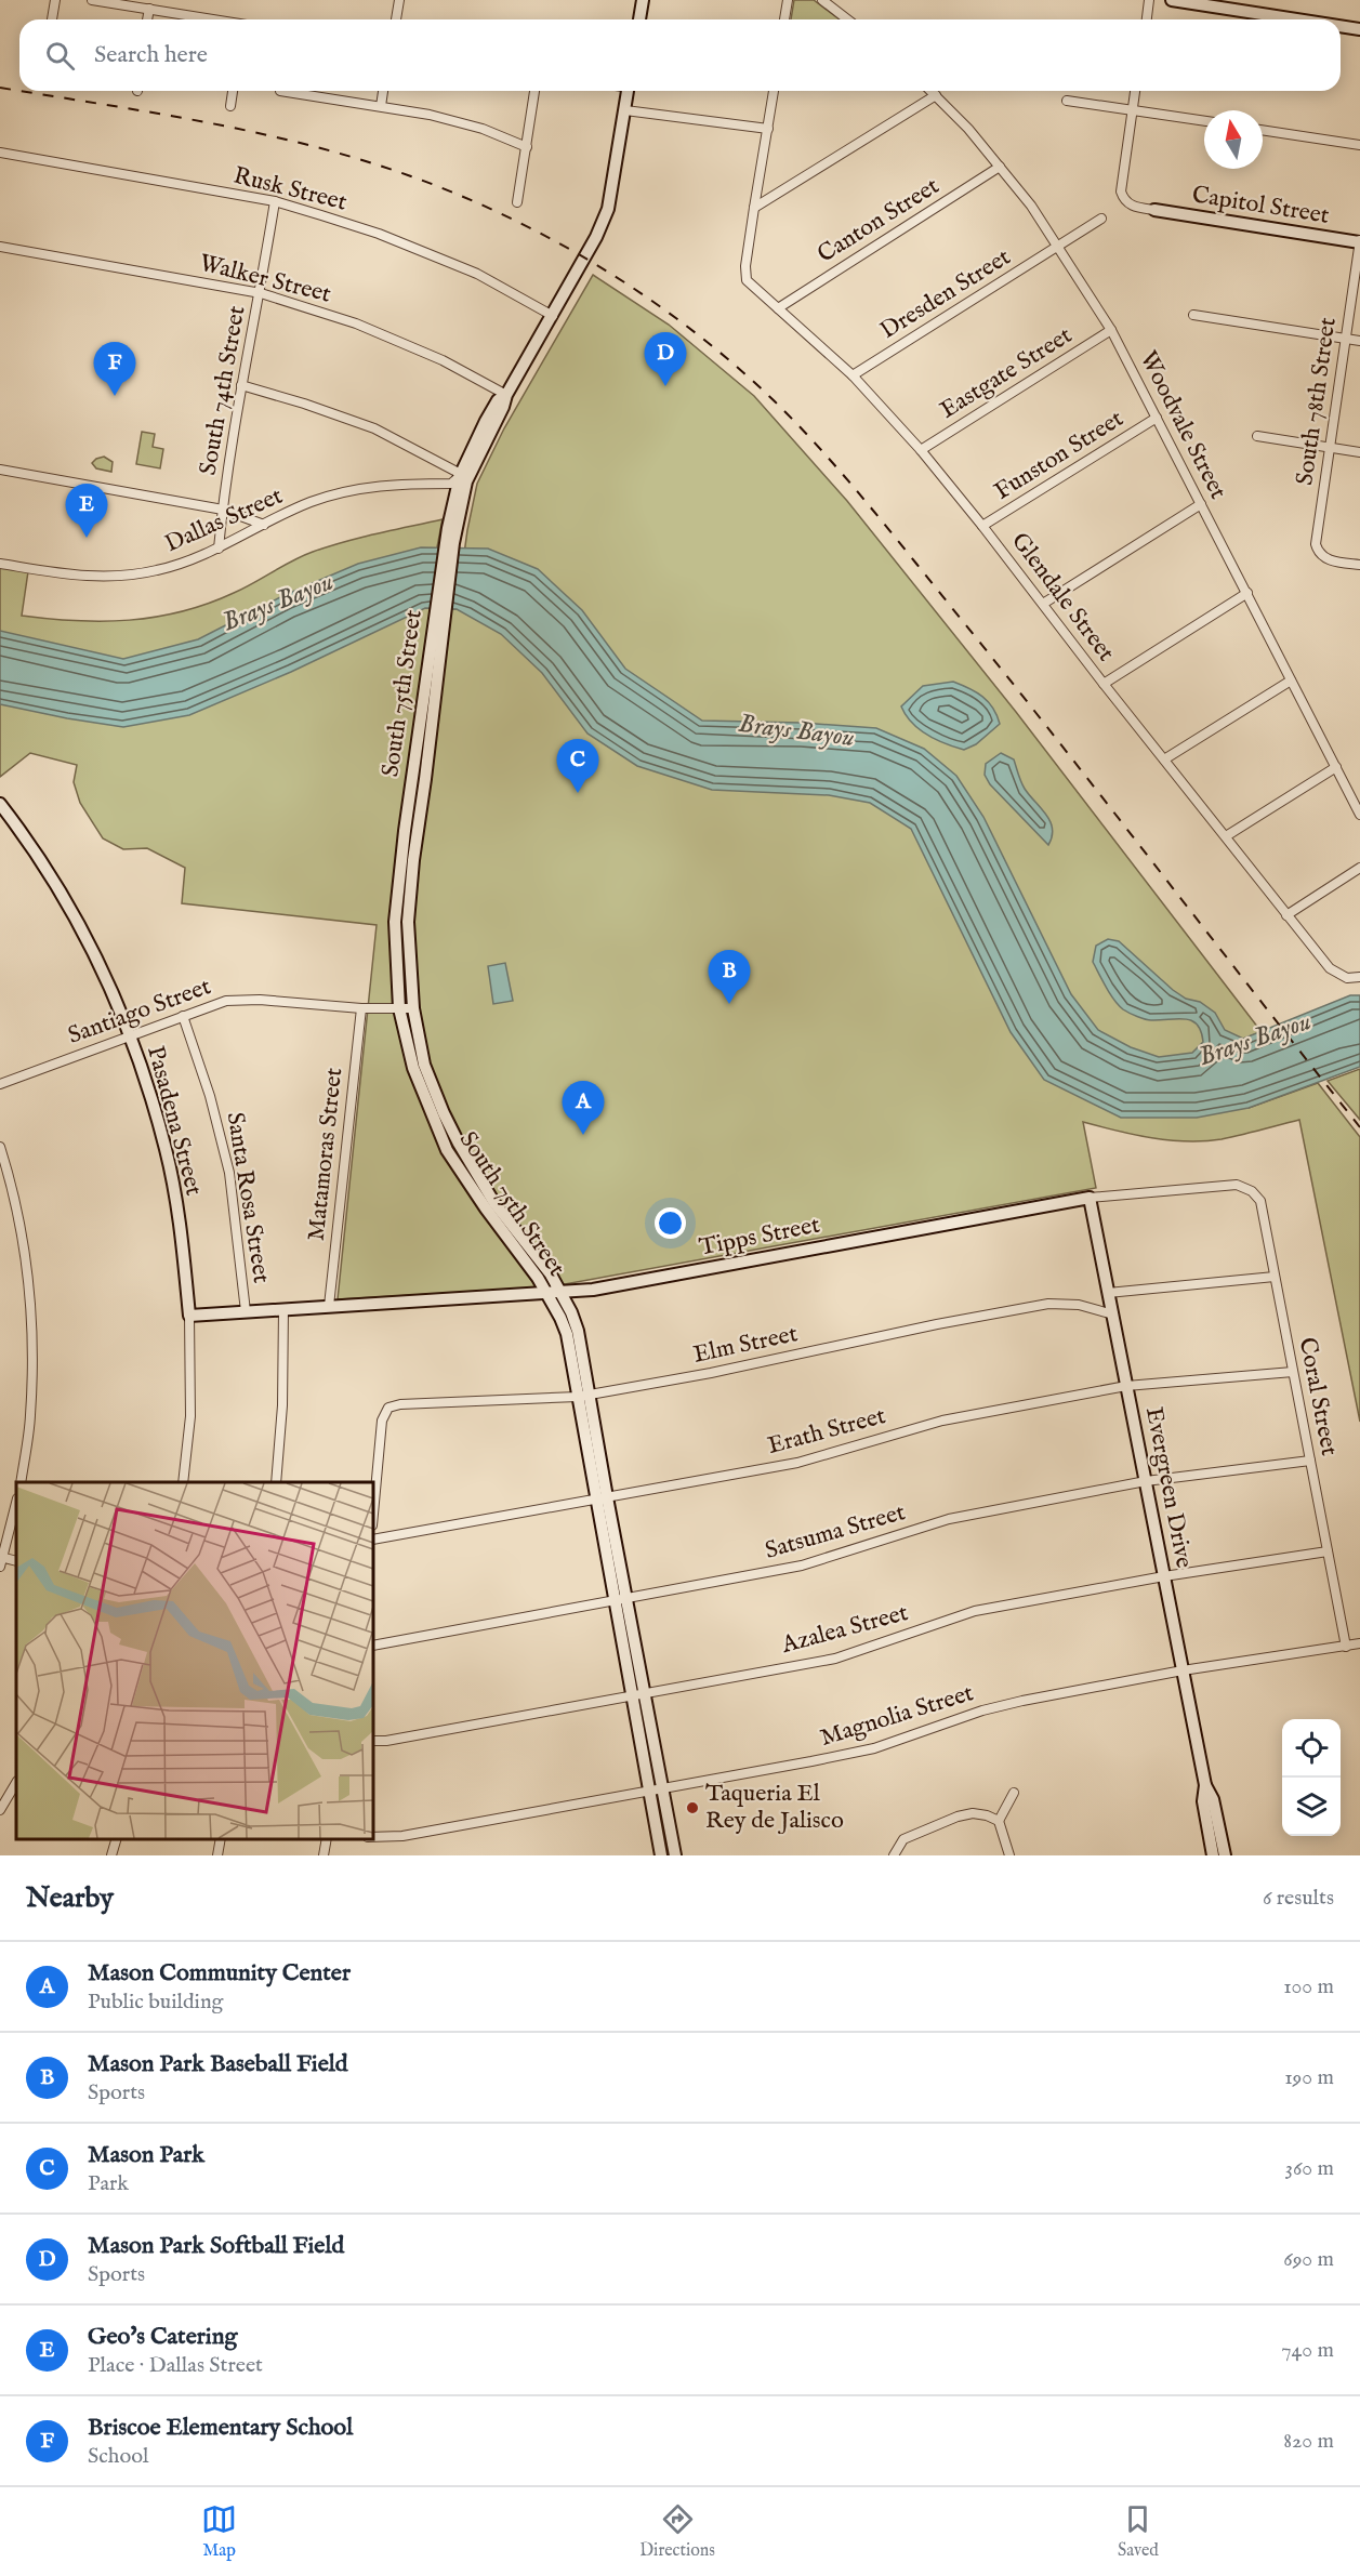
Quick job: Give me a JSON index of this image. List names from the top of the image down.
{
  "streets": {
    "main road": [
      "Capitol Street",
      "South 75th Street",
      "Pasadena Street",
      "Tipps Street",
      "Evergreen Drive"
    ],
    "street": [
      "Rusk Street",
      "Canton Street",
      "Walker Street",
      "Dresden Street",
      "Eastgate Street",
      "South 74th Street",
      "South 78th Street",
      "Woodvale Street",
      "Funston Street",
      "Dallas Street",
      "Glendale Street",
      "Santiago Street",
      "Matamoras Street",
      "Santa Rosa Street",
      "Elm Street",
      "Coral Street",
      "Erath Street",
      "Satsuma Street",
      "Azalea Street",
      "Magnolia Street"
    ]
  },
  "crossings": [
    ["Rusk Street", "South 74th Street"],
    ["Rusk Street", "South 75th Street"],
    ["Capitol Street", "South 78th Street"],
    ["Canton Street", "Woodvale Street"],
    ["Canton Street", "Glendale Street"],
    ["Walker Street", "South 74th Street"],
    ["Walker Street", "South 75th Street"],
    ["Dresden Street", "Woodvale Street"],
    ["Dresden Street", "Glendale Street"],
    ["Eastgate Street", "Woodvale Street"],
    ["Eastgate Street", "Glendale Street"],
    ["South 74th Street", "Dallas Street"],
    ["Woodvale Street", "Funston Street"],
    ["Funston Street", "Glendale Street"],
    ["Dallas Street", "South 75th Street"],
    ["South 75th Street", "Santiago Street"],
    ["South 75th Street", "Tipps Street"],
    ["South 75th Street", "Elm Street"],
    ["South 75th Street", "Erath Street"],
    ["South 75th Street", "Satsuma Street"],
    ["South 75th Street", "Azalea Street"],
    ["South 75th Street", "Magnolia Street"],
    ["Santiago Street", "Pasadena Street"],
    ["Santiago Street", "Matamoras Street"],
    ["Santiago Street", "Santa Rosa Street"],
    ["Pasadena Street", "Tipps Street"],
    ["Matamoras Street", "Tipps Street"],
    ["Santa Rosa Street", "Tipps Street"],
    ["Tipps Street", "Coral Street"],
    ["Tipps Street", "Evergreen Drive"],
    ["Elm Street", "Evergreen Drive"],
    ["Coral Street", "Erath Street"],
    ["Coral Street", "Satsuma Street"],
    ["Coral Street", "Azalea Street"],
    ["Coral Street", "Magnolia Street"],
    ["Erath Street", "Evergreen Drive"],
    ["Evergreen Drive", "Satsuma Street"],
    ["Evergreen Drive", "Azalea Street"],
    ["Evergreen Drive", "Magnolia Street"]
  ],
  "water": ["Brays Bayou"],
  "places": ["Taqueria El Rey de Jalisco"],
  "north": "top",
  "page": {
    "search": "Search here",
    "pins": [
      "D",
      "F",
      "E",
      "C",
      "B",
      "A"
    ],
    "heading": ["Nearby", "6 results"],
    "list": [
      {
        "mark": "A",
        "name": "Mason Community Center",
        "note": "Public building",
        "value": "100 m"
      },
      {
        "mark": "B",
        "name": "Mason Park Baseball Field",
        "note": "Sports",
        "value": "190 m"
      },
      {
        "mark": "C",
        "name": "Mason Park",
        "note": "Park",
        "value": "360 m"
      },
      {
        "mark": "D",
        "name": "Mason Park Softball Field",
        "note": "Sports",
        "value": "690 m"
      },
      {
        "mark": "E",
        "name": "Geo's Catering",
        "note": "Place · Dallas Street",
        "value": "740 m"
      },
      {
        "mark": "F",
        "name": "Briscoe Elementary School",
        "note": "School",
        "value": "820 m"
      }
    ],
    "nav": ["Map", "Directions", "Saved"]
  }
}
